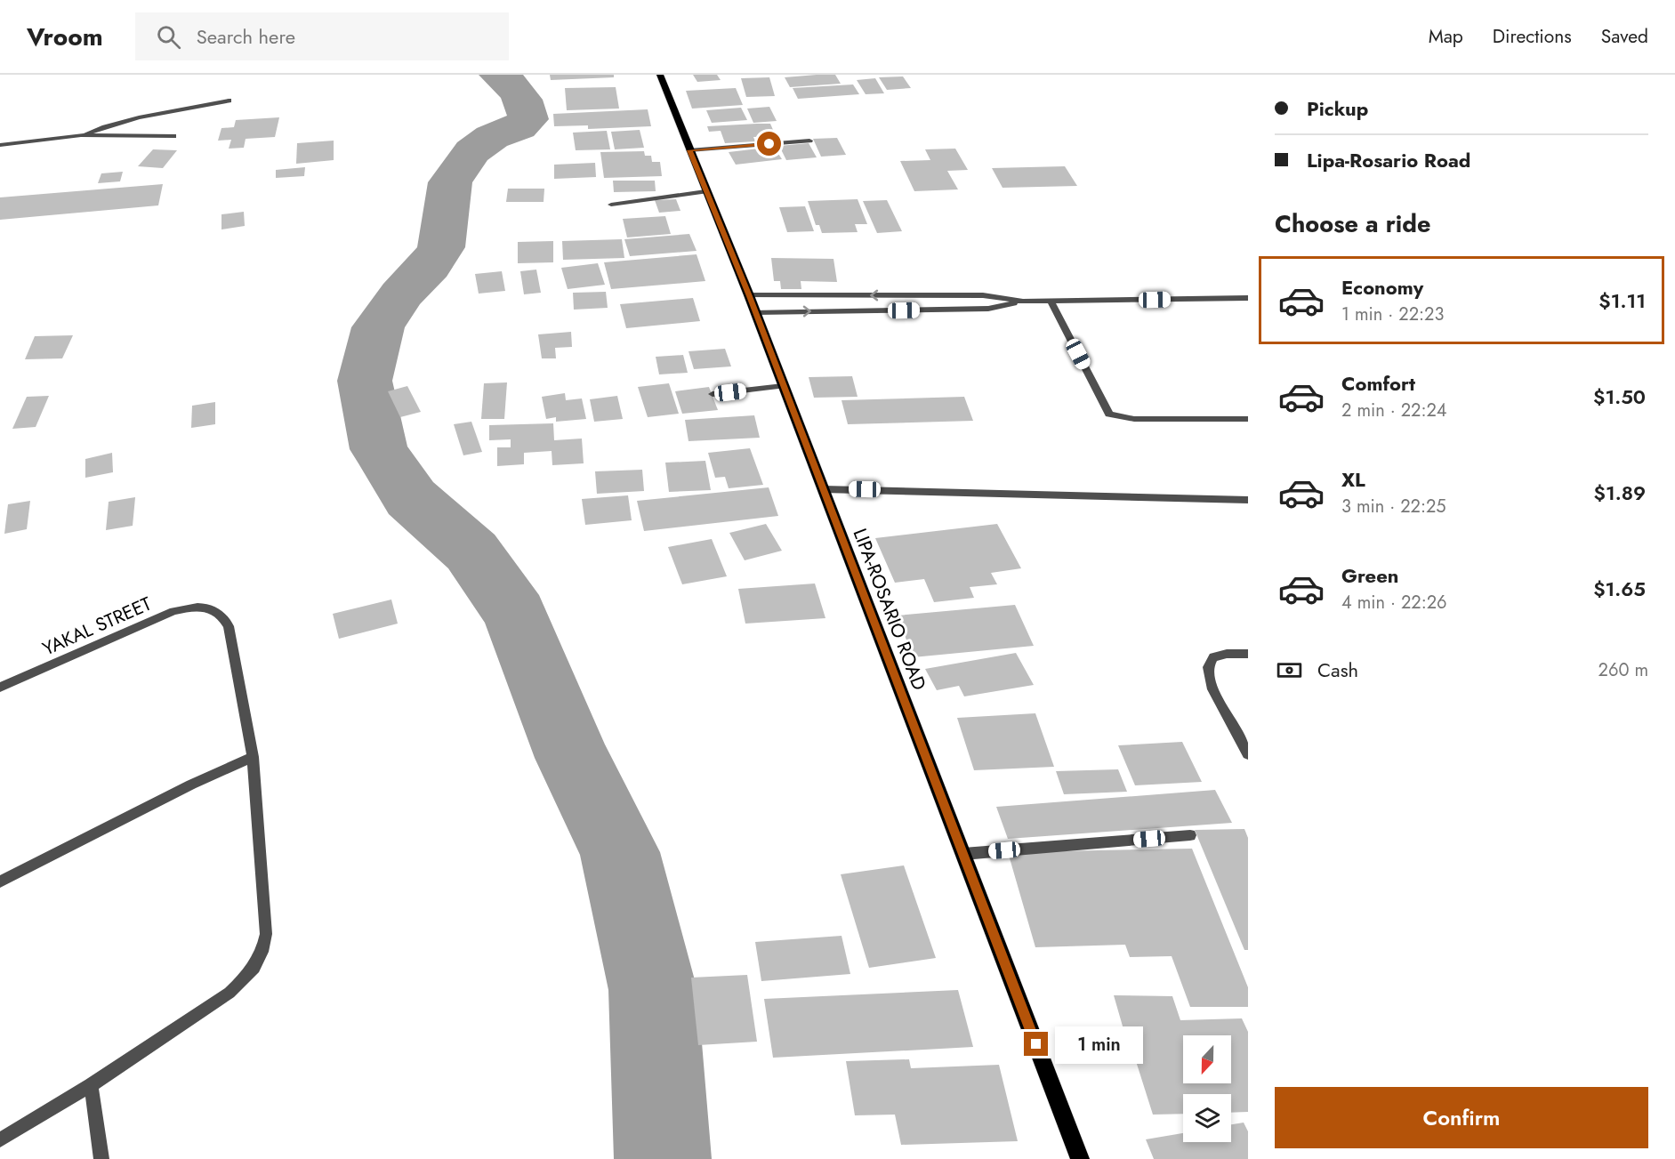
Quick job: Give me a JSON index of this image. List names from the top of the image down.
{
  "streets": {
    "main road": ["LIPA-ROSARIO ROAD"],
    "street": ["YAKAL STREET"]
  },
  "north": "bottom",
  "page": {
    "header": "Vroom",
    "search": "Search here",
    "nav": ["Map", "Directions", "Saved"],
    "banner": ["Pickup", "Lipa-Rosario Road"],
    "heading": "Choose a ride",
    "list": [
      {
        "name": "Economy",
        "note": "1 min · 22:23",
        "value": "$1.11"
      },
      {
        "name": "Comfort",
        "note": "2 min · 22:24",
        "value": "$1.50"
      },
      {
        "name": "XL",
        "note": "3 min · 22:25",
        "value": "$1.89"
      },
      {
        "name": "Green",
        "note": "4 min · 22:26",
        "value": "$1.65"
      }
    ],
    "pay": ["Cash", "260 m"],
    "bubble": "1 min",
    "buttons": "Confirm"
  }
}
